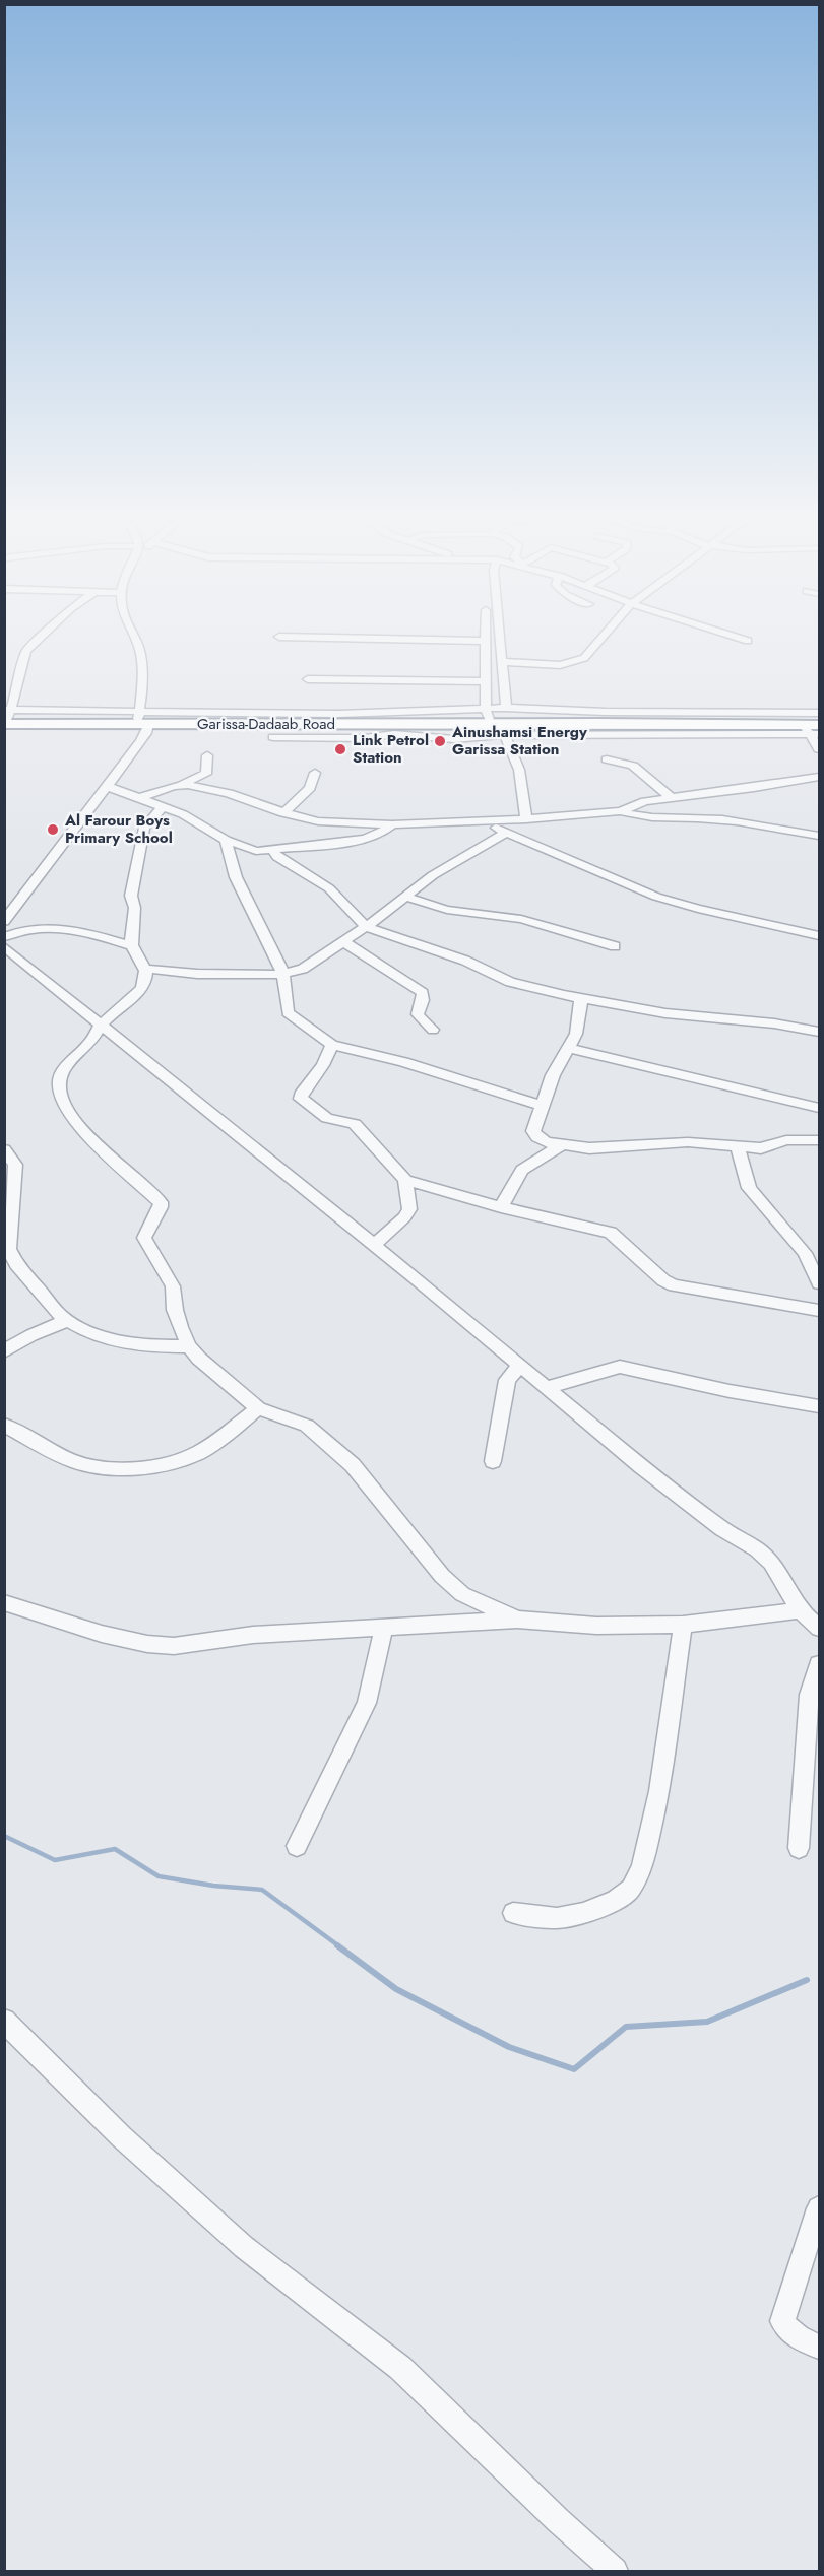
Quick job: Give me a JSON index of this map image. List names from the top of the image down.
{
  "streets": {
    "highway": ["Garissa-Dadaab Road"]
  },
  "places": ["Ainushamsi Energy Garissa Station", "Link Petrol Station", "Al Farour Boys Primary School"]
}
